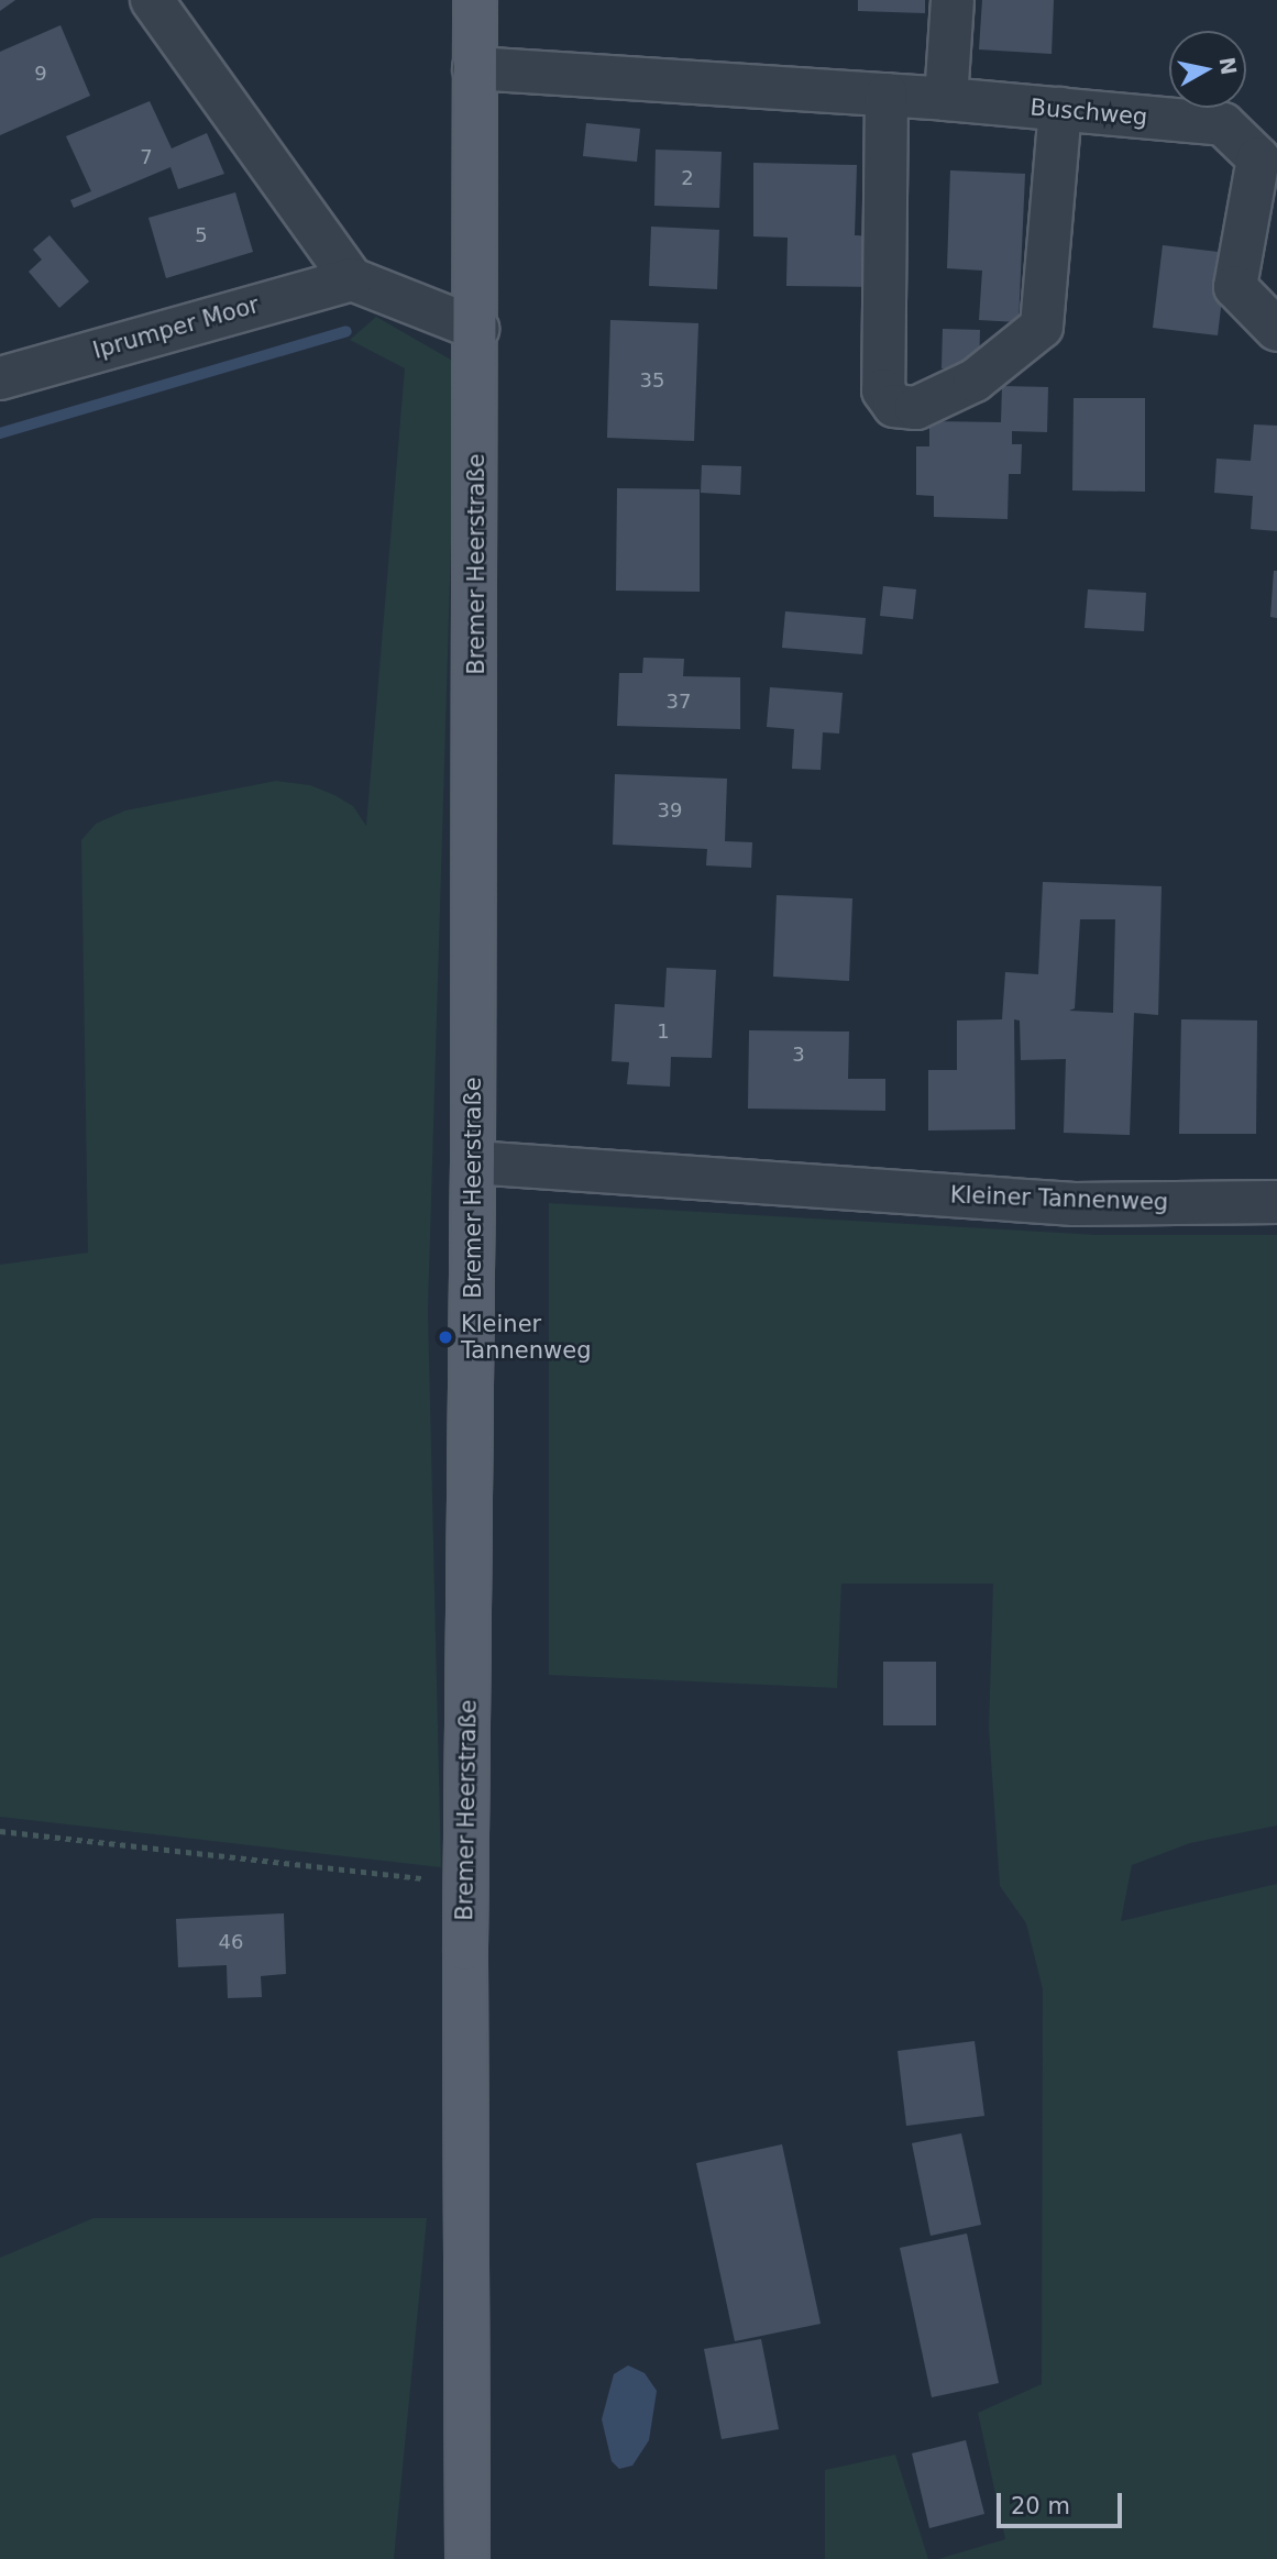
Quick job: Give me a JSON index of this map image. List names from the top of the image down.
{
  "streets": {
    "main road": ["Bremer Heerstraße"],
    "street": ["Buschweg", "Iprumper Moor", "Kleiner Tannenweg"]
  },
  "crossings": [
    ["Buschweg", "Bremer Heerstraße"],
    ["Bremer Heerstraße", "Kleiner Tannenweg"]
  ],
  "places": ["Kleiner Tannenweg"],
  "house_numbers": [
    "9",
    "7",
    "2",
    "5",
    "35",
    "37",
    "39",
    "1",
    "3",
    "46"
  ],
  "scale_bar": "20 m",
  "north": "right"
}
